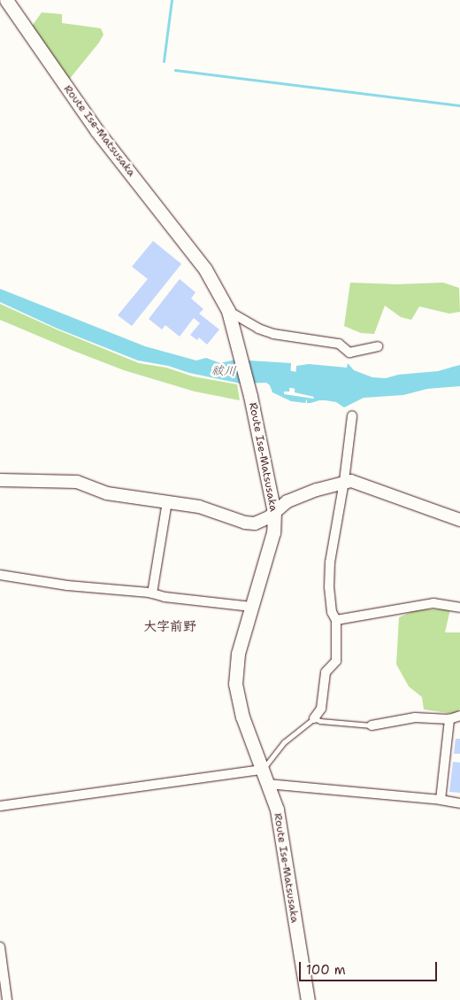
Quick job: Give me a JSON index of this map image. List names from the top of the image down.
{
  "streets": {
    "main road": ["Route Ise-Matsusaka"]
  },
  "districts": ["大字前野"],
  "water": ["祓川"],
  "scale_bar": "100 m"
}
